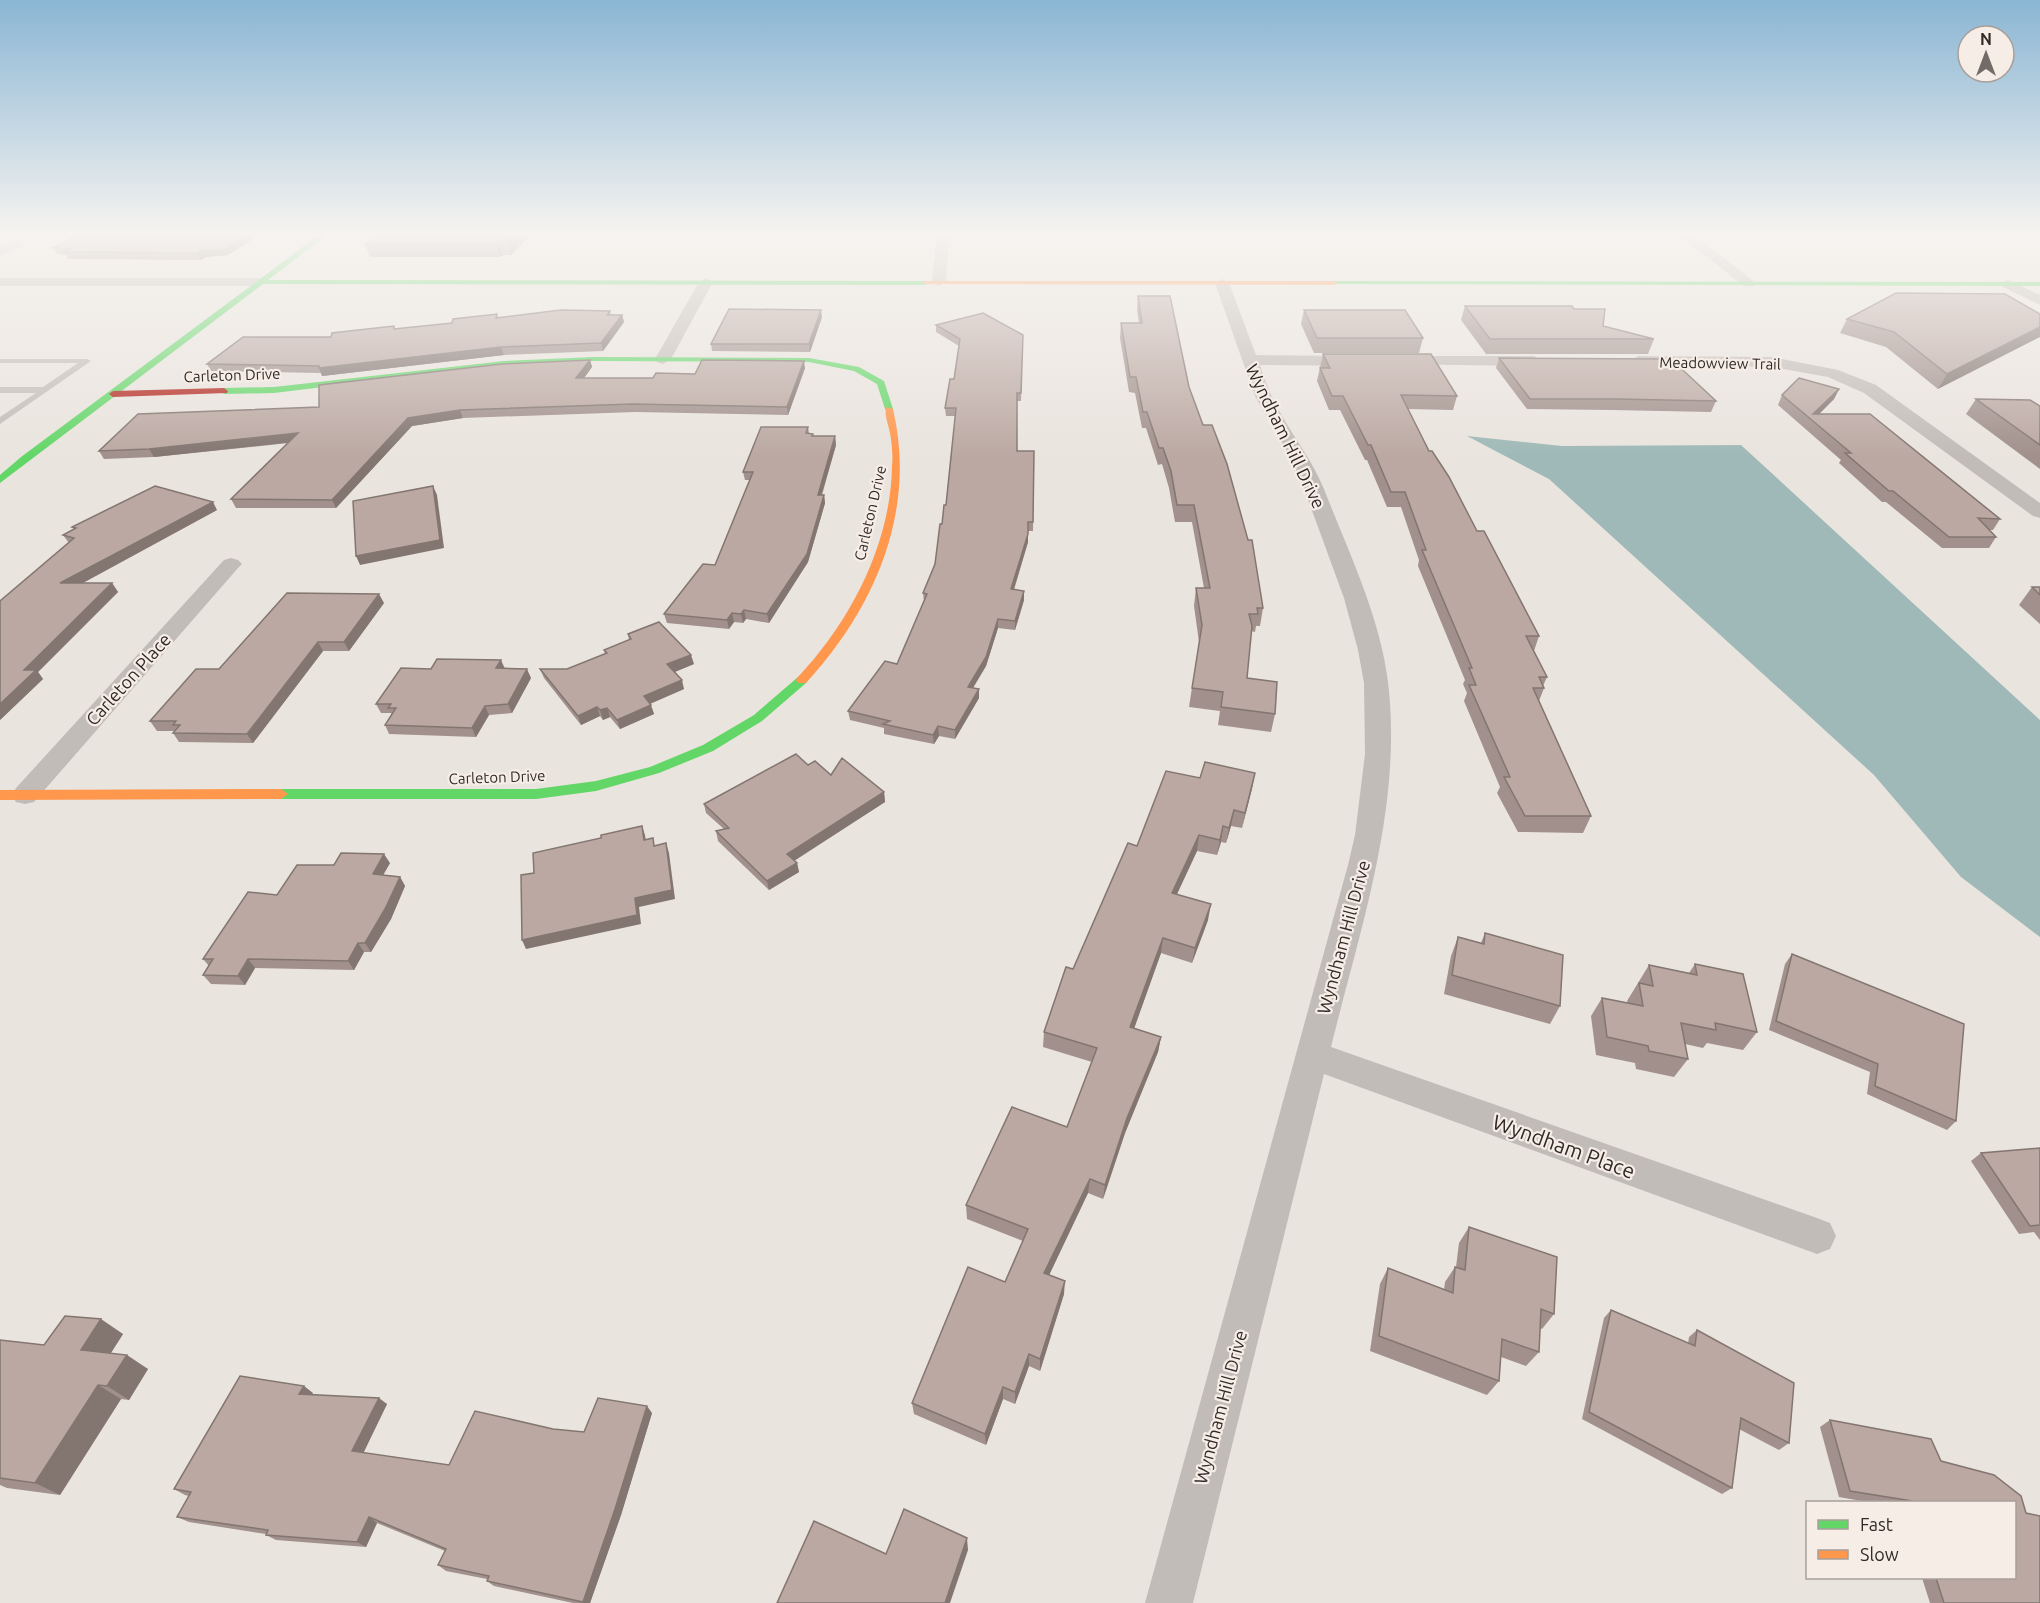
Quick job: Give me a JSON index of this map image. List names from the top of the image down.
{
  "streets": {
    "street": [
      "Meadowview Trail",
      "Carleton Drive",
      "Wyndham Hill Drive",
      "Carleton Place",
      "Wyndham Place"
    ]
  },
  "crossings": [
    ["Carleton Drive", "Carleton Place"],
    ["Wyndham Hill Drive", "Wyndham Place"]
  ],
  "legend": ["Fast", "Slow"],
  "north": "top"
}
